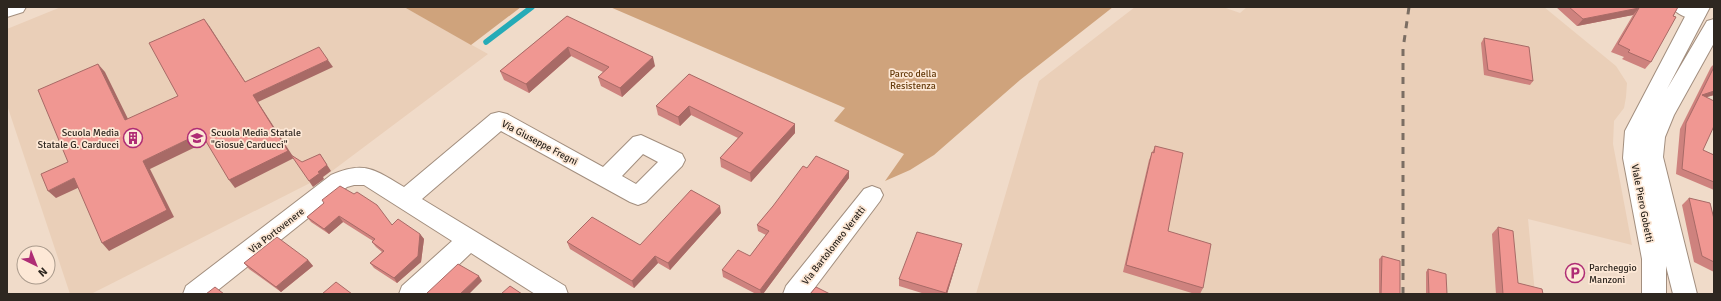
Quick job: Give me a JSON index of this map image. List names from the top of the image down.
{
  "streets": {
    "street": [
      "Via Giuseppe Fregni",
      "Viale Piero Gobetti",
      "Via Portovenere",
      "Via Bartolomeo Veratti"
    ]
  },
  "crossings": [
    ["Via Giuseppe Fregni", "Via Portovenere"]
  ],
  "parks": ["Parco della Resistenza"],
  "places": {
    "building": ["Scuola Media Statale G. Carducci"],
    "school or university": ["Scuola Media Statale \"Giosuè Carducci\""],
    "parking": ["Parcheggio Manzoni"]
  },
  "north": "bottom right"
}
